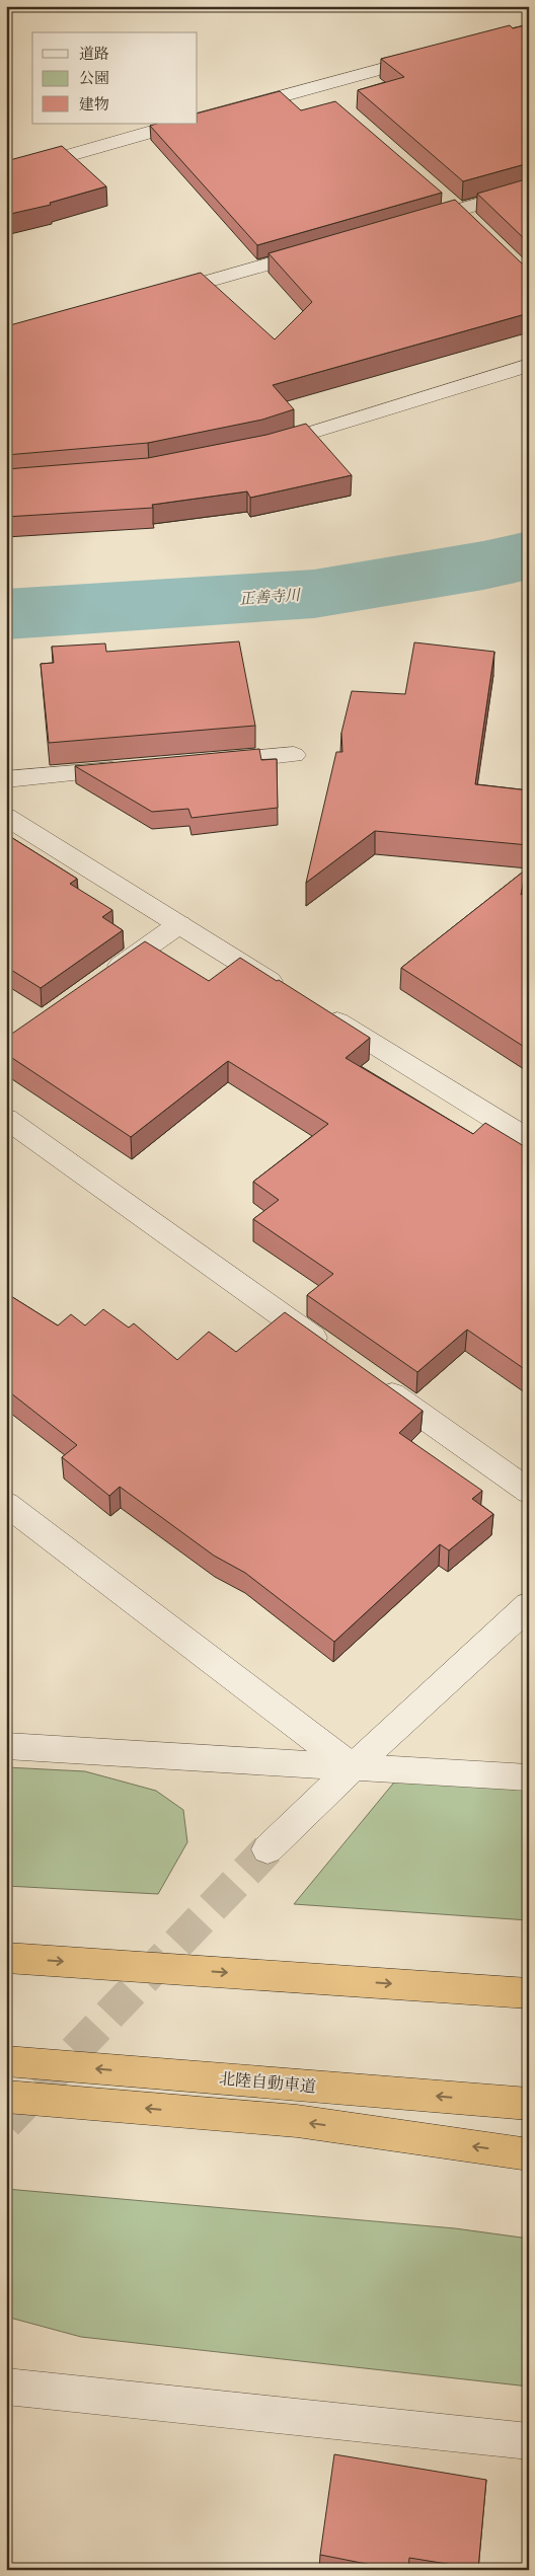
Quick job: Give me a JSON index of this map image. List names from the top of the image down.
{
  "streets": {
    "highway": ["北陸自動車道"]
  },
  "water": ["正善寺川"],
  "legend": ["道路", "公園", "建物"]
}
